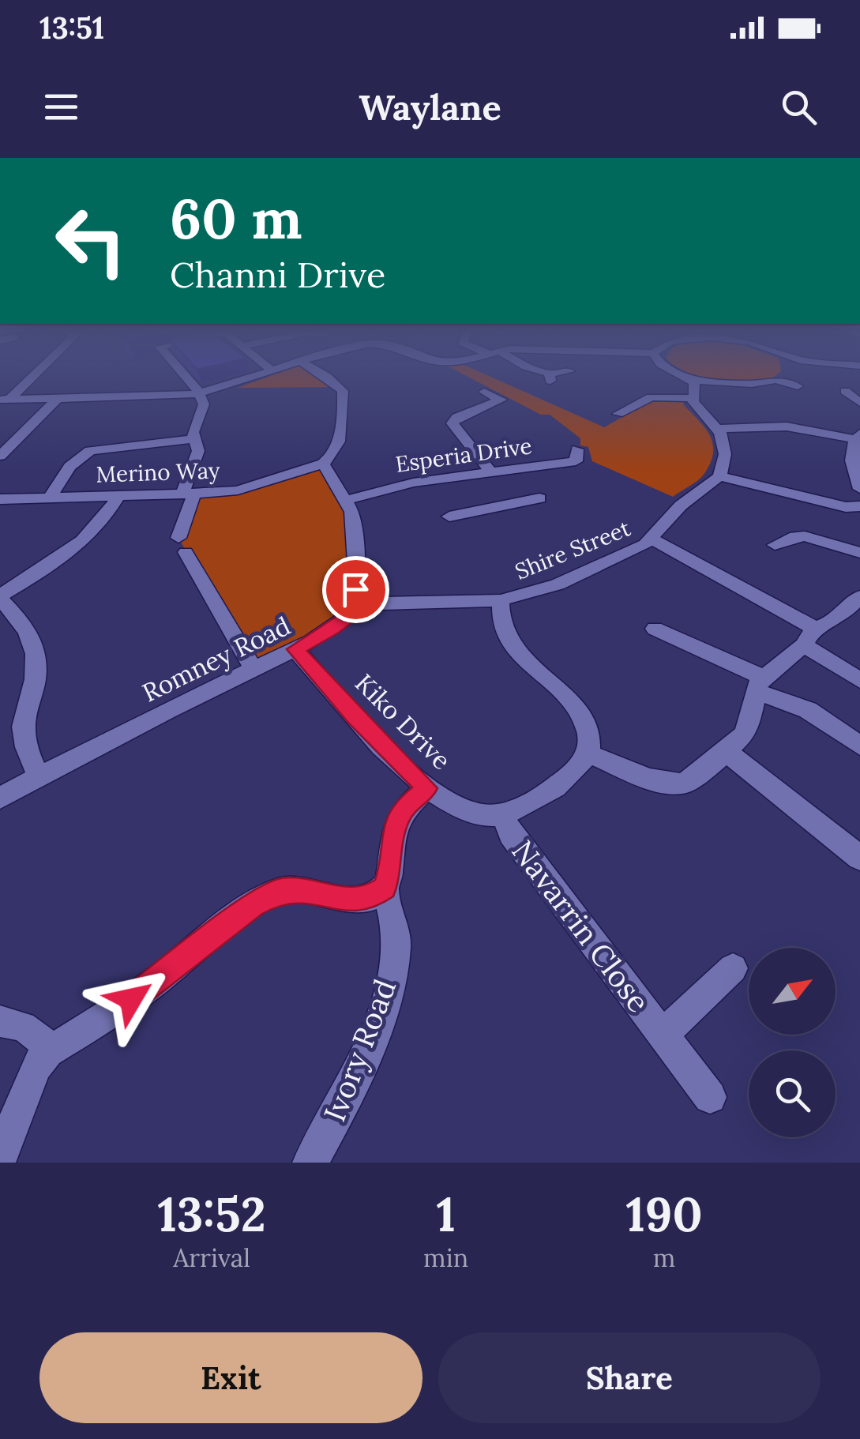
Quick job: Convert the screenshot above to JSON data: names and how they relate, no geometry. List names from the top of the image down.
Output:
{
  "streets": {
    "street": [
      "Esperia Drive",
      "Merino Way",
      "Shire Street",
      "Romney Road",
      "Kiko Drive",
      "Navarrin Close",
      "Ivory Road"
    ]
  },
  "crossings": [
    ["Shire Street", "Romney Road"],
    ["Romney Road", "Kiko Drive"],
    ["Kiko Drive", "Navarrin Close"]
  ],
  "north": "top right",
  "page": {
    "status": "13:51",
    "header": "Waylane",
    "turn": ["60 m", "Channi Drive"],
    "eta": [
      "13:52",
      "Arrival",
      "1",
      "min",
      "190",
      "m"
    ],
    "buttons": ["Exit", "Share"]
  }
}
